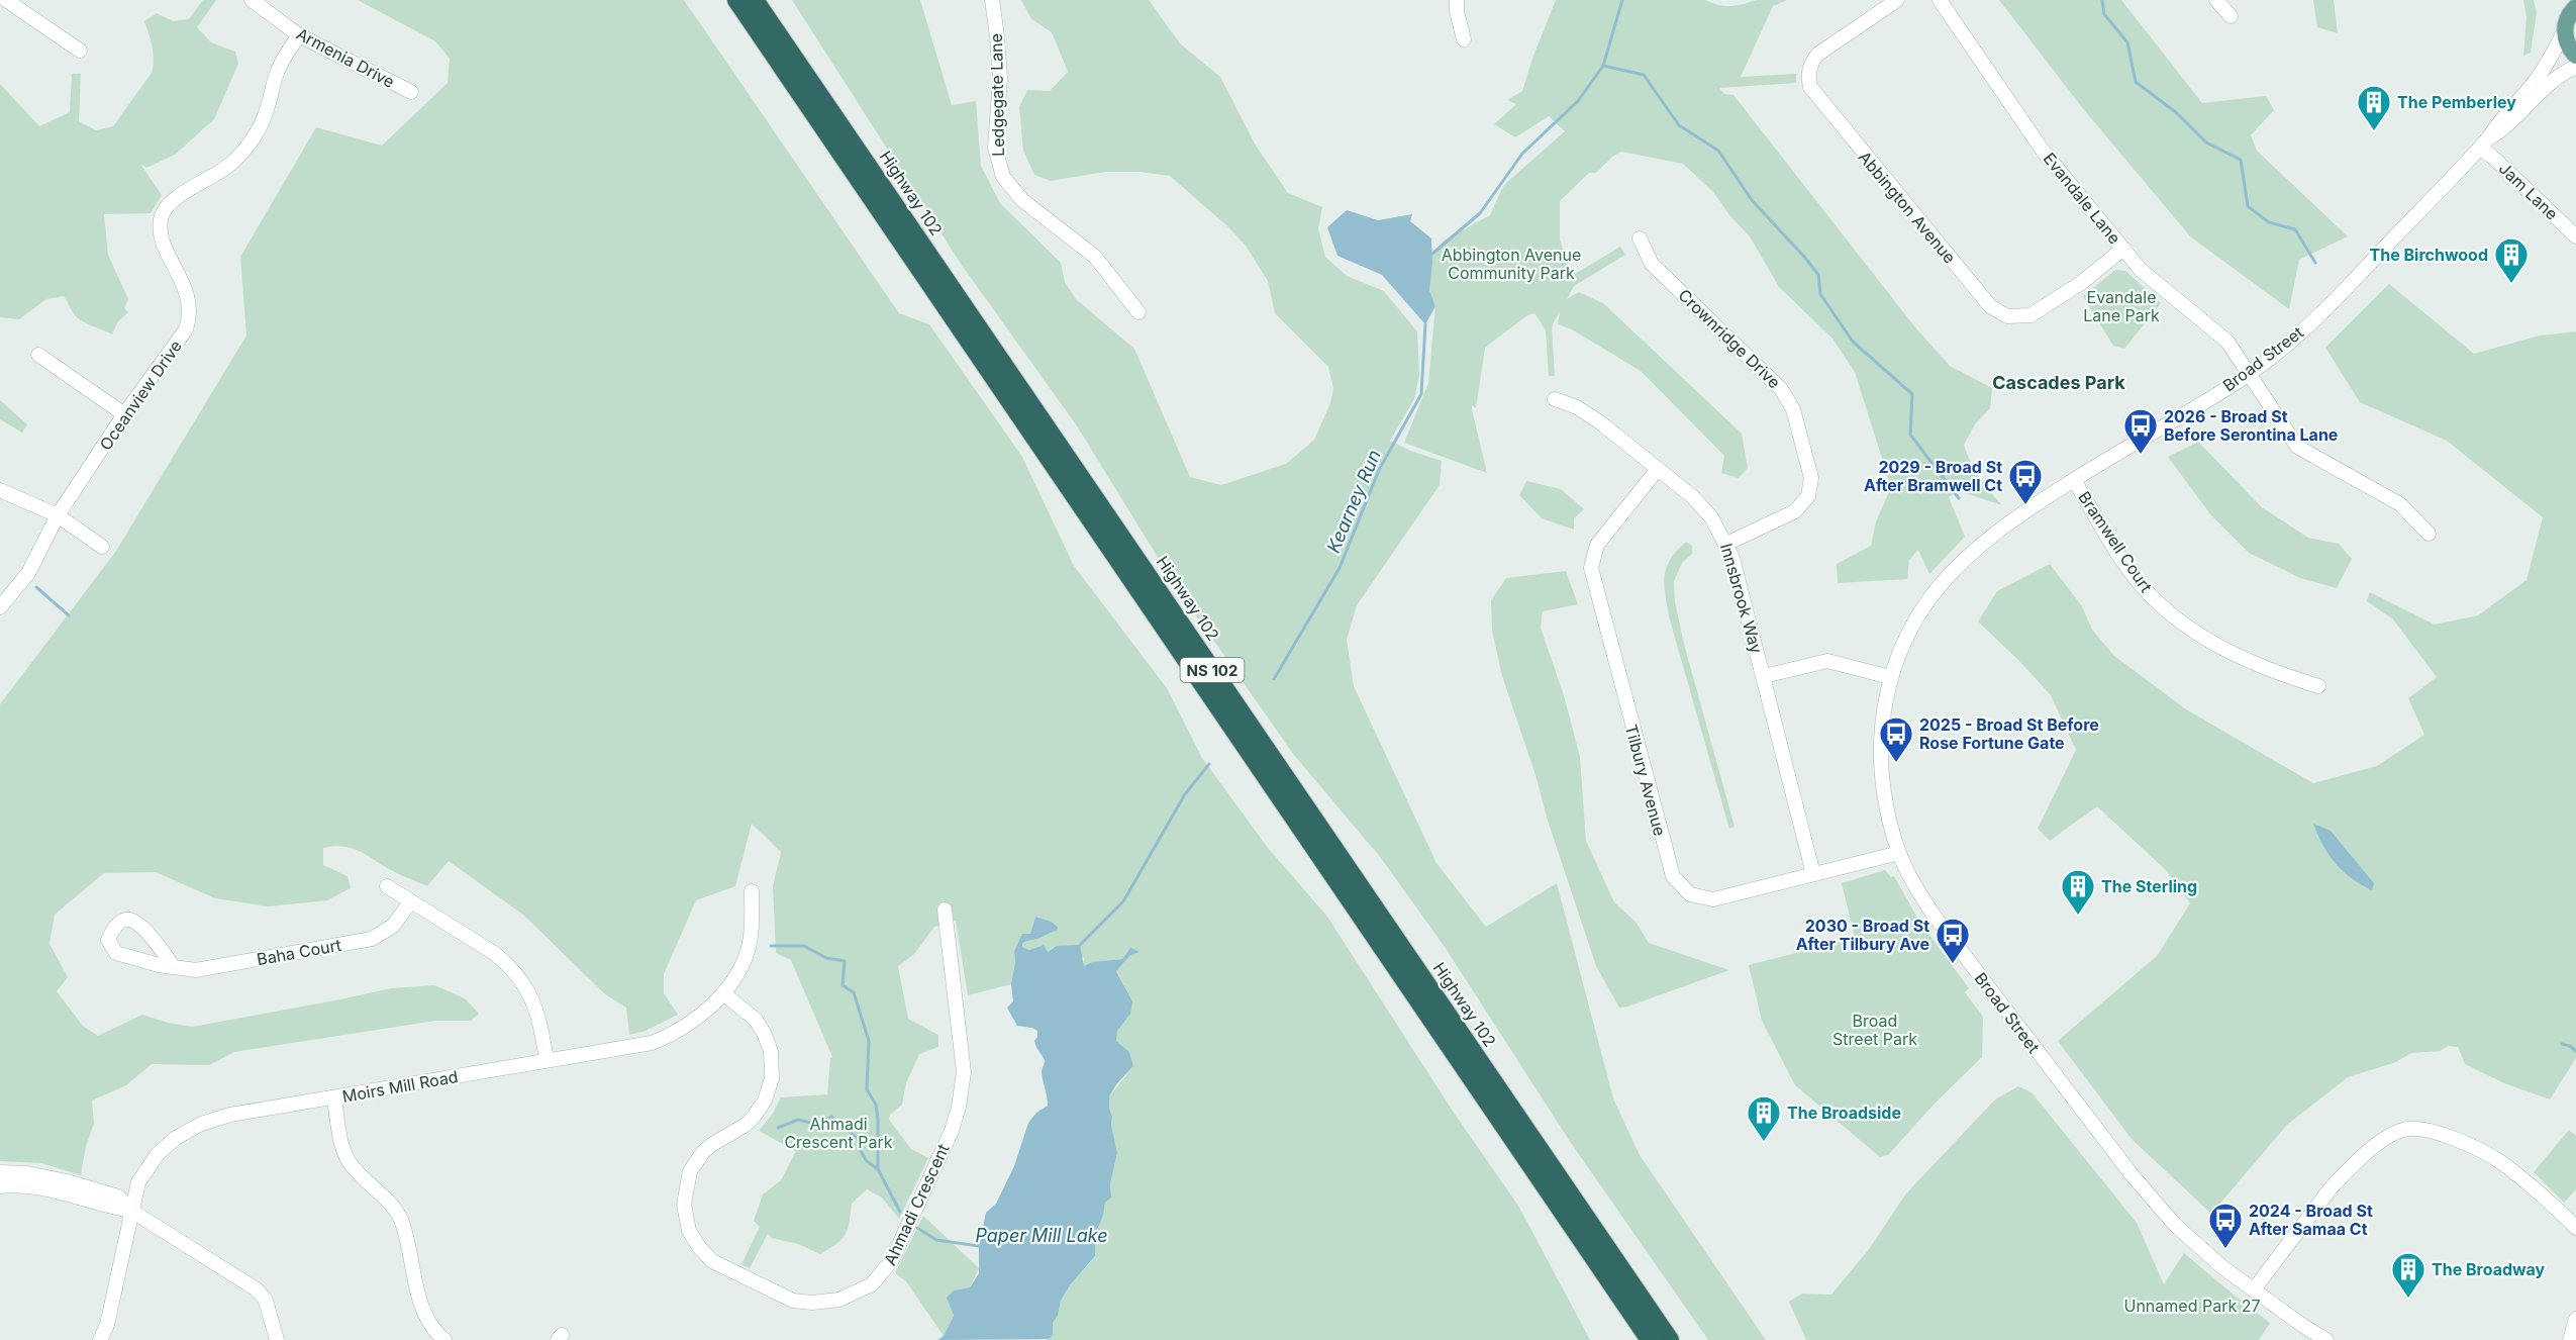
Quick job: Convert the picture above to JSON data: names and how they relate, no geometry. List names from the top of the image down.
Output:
{
  "streets": {
    "highway": ["Highway 102", "NS 102"],
    "street": [
      "Armenia Drive",
      "Ledgegate Lane",
      "Jam Lane",
      "Evandale Lane",
      "Abbington Avenue",
      "Crownridge Drive",
      "Broad Street",
      "Oceanview Drive",
      "Bramwell Court",
      "Innsbrook Way",
      "Tilbury Avenue",
      "Baha Court",
      "Moirs Mill Road",
      "Ahmadi Crescent"
    ]
  },
  "crossings": [
    ["Armenia Drive", "Oceanview Drive"],
    ["Jam Lane", "Broad Street"],
    ["Evandale Lane", "Abbington Avenue"],
    ["Evandale Lane", "Broad Street"],
    ["Crownridge Drive", "Innsbrook Way"],
    ["Broad Street", "Bramwell Court"],
    ["Broad Street", "Tilbury Avenue"],
    ["Innsbrook Way", "Tilbury Avenue"],
    ["Moirs Mill Road", "Ahmadi Crescent"]
  ],
  "districts": ["Cascades Park"],
  "water": ["Kearney Run", "Paper Mill Lake"],
  "parks": [
    "Abbington Avenue Community Park",
    "Evandale Lane Park",
    "Broad Street Park",
    "Ahmadi Crescent Park",
    "Unnamed Park 27"
  ],
  "places": {
    "building": [
      "The Pemberley",
      "The Birchwood",
      "The Sterling",
      "The Broadside",
      "The Broadway"
    ],
    "bus stop": [
      "2026 - Broad St Before Serontina Lane",
      "2029 - Broad St After Bramwell Ct",
      "2025 - Broad St Before Rose Fortune Gate",
      "2030 - Broad St After Tilbury Ave",
      "2024 - Broad St After Samaa Ct"
    ]
  }
}
